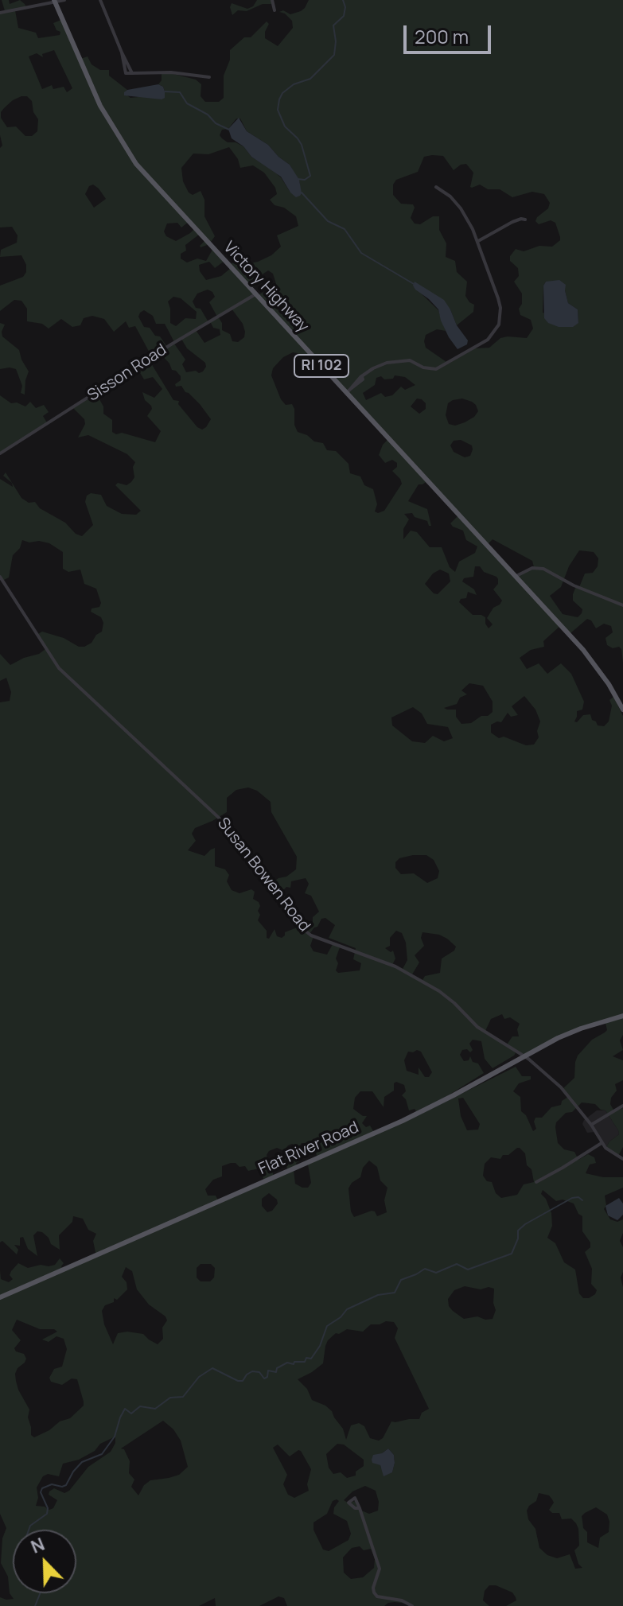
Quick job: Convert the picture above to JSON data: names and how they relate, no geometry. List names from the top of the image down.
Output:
{
  "streets": {
    "main road": ["Victory Highway", "RI 102", "Flat River Road"],
    "street": ["Sisson Road", "Susan Bowen Road"]
  },
  "crossings": [
    ["Victory Highway", "Sisson Road"],
    ["Susan Bowen Road", "Flat River Road"]
  ],
  "scale_bar": "200 m",
  "north": "top left"
}
